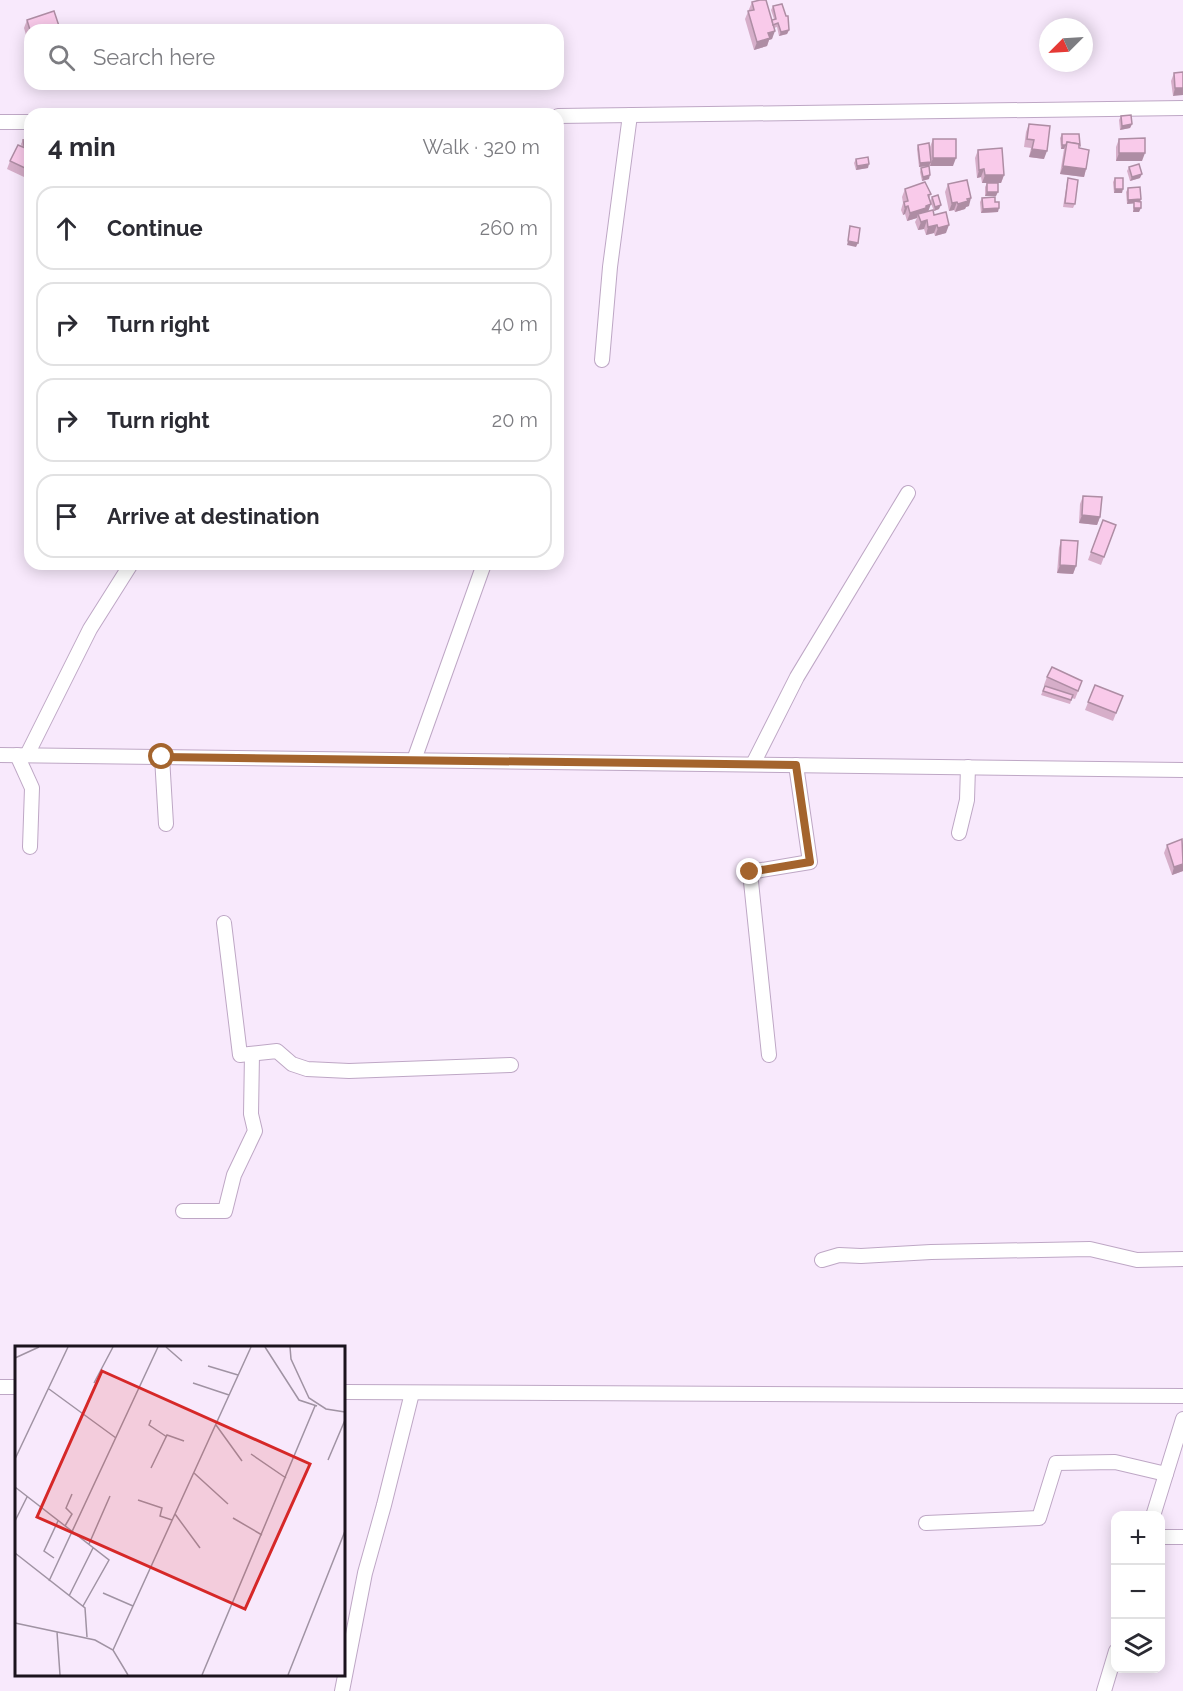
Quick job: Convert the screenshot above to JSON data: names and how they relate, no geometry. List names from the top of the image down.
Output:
{
  "north": "bottom left",
  "page": {
    "search": "Search here",
    "heading": ["4 min", "Walk · 320 m"],
    "list": [
      ["Continue", "260 m"],
      ["Turn right", "40 m"],
      ["Turn right", "20 m"],
      "Arrive at destination"
    ],
    "map_buttons": ["+", "−"]
  }
}
